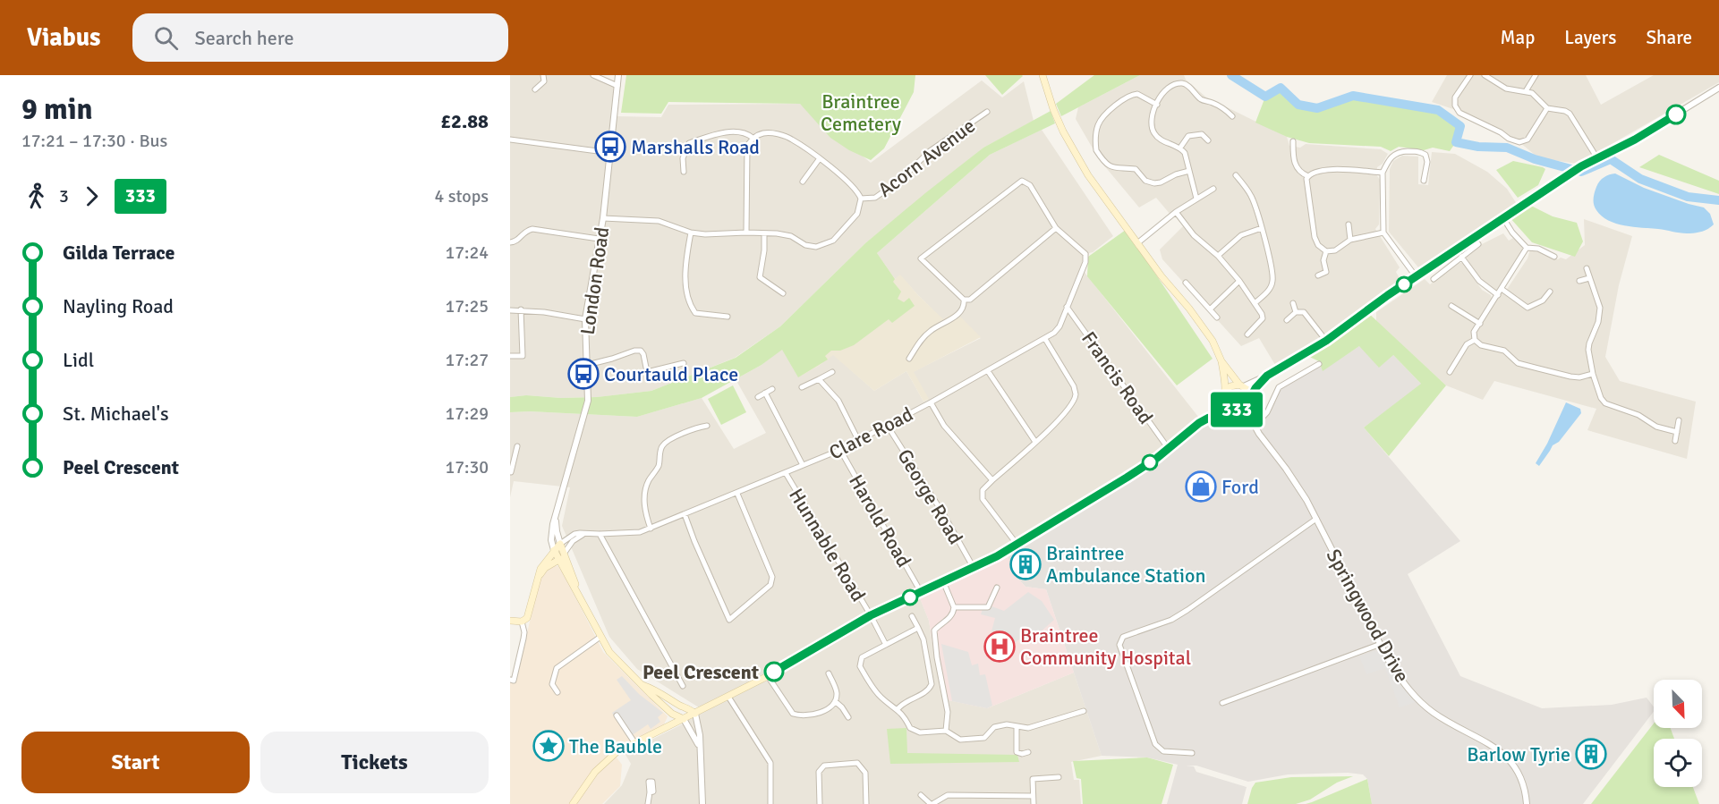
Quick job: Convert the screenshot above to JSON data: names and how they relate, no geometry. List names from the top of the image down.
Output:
{
  "streets": {
    "street": [
      "Acorn Avenue",
      "London Road",
      "Francis Road",
      "Clare Road",
      "George Road",
      "Harold Road",
      "Hunnable Road",
      "Springwood Drive"
    ]
  },
  "crossings": [
    ["Acorn Avenue", "London Road"],
    ["London Road", "Clare Road"],
    ["Francis Road", "Clare Road"],
    ["Clare Road", "George Road"],
    ["Clare Road", "Harold Road"],
    ["Clare Road", "Hunnable Road"]
  ],
  "parks": ["Braintree Cemetery"],
  "places": {
    "bus stop": ["Marshalls Road", "Courtauld Place"],
    "shop": ["Ford"],
    "building": ["Braintree Ambulance Station", "Barlow Tyrie"],
    "hospital": ["Braintree Community Hospital"],
    "other": ["Peel Crescent"],
    "place": ["The Bauble"]
  },
  "lines": ["bus line 333"],
  "north": "bottom right",
  "page": {
    "header": "Viabus",
    "search": "Search here",
    "nav": ["Map", "Layers", "Share"],
    "heading": ["9 min", "17:21 – 17:30 · Bus", "£2.88"],
    "on_map": "333",
    "legs": ["3", "333", "4 stops"],
    "list": [
      {
        "name": "Gilda Terrace",
        "value": "17:24"
      },
      {
        "name": "Nayling Road",
        "value": "17:25"
      },
      {
        "name": "Lidl",
        "value": "17:27"
      },
      {
        "name": "St. Michael's",
        "value": "17:29"
      },
      {
        "name": "Peel Crescent",
        "value": "17:30"
      }
    ],
    "buttons": ["Start", "Tickets"]
  }
}
